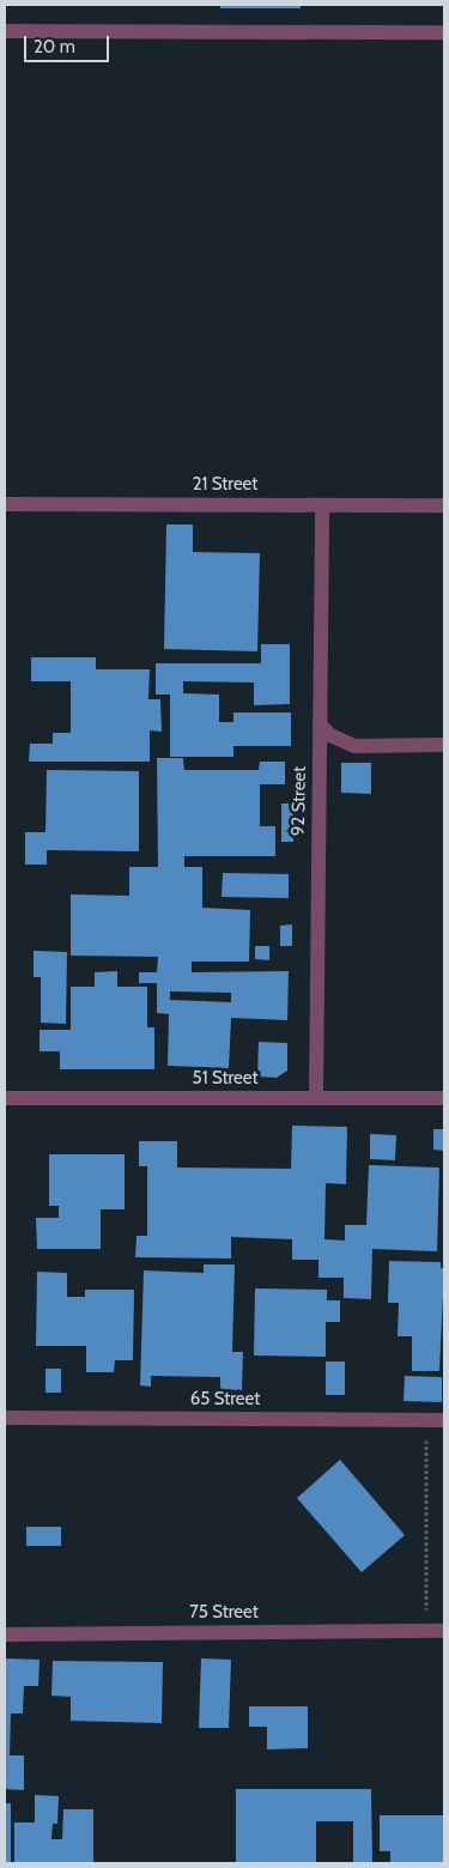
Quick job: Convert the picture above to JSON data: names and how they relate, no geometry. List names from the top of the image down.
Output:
{
  "streets": {
    "street": [
      "21 Street",
      "92 Street",
      "51 Street",
      "65 Street",
      "75 Street"
    ]
  },
  "crossings": [
    ["21 Street", "92 Street"],
    ["92 Street", "51 Street"]
  ],
  "scale_bar": "20 m"
}
